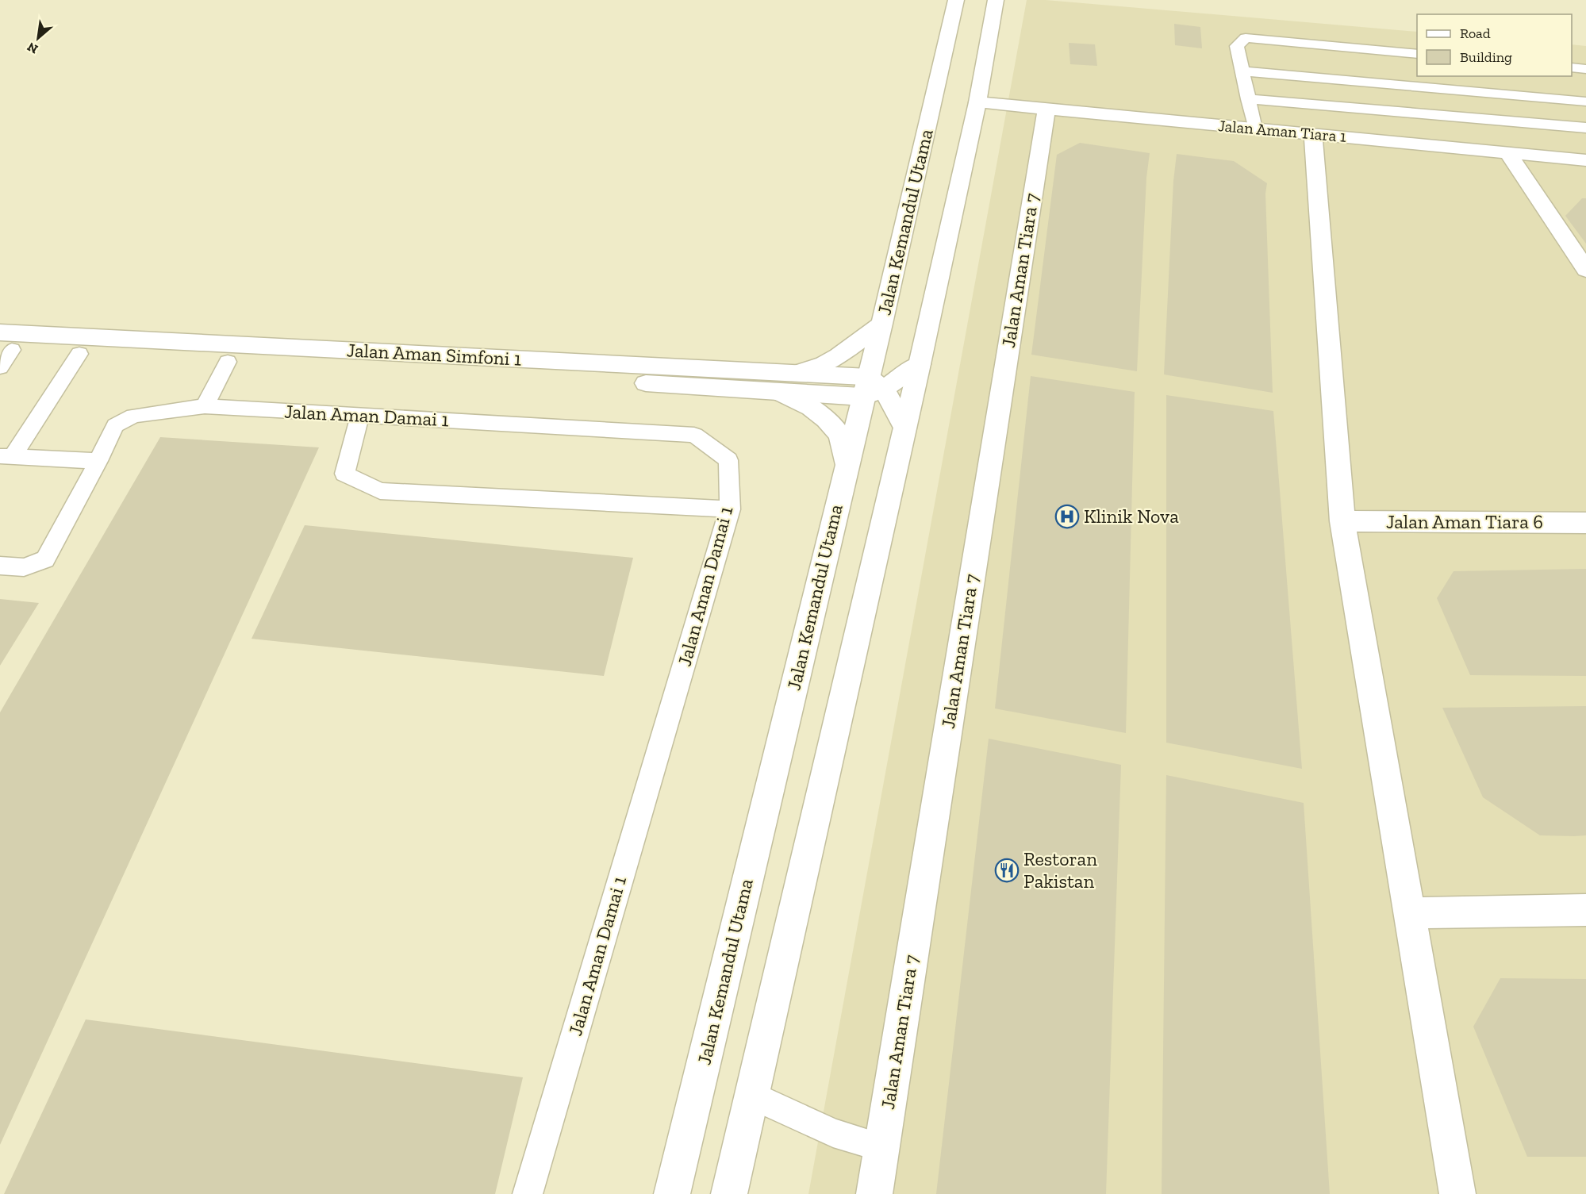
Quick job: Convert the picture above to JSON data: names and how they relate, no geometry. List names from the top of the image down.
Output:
{
  "streets": {
    "street": [
      "Jalan Aman Tiara 1",
      "Jalan Kemandul Utama",
      "Jalan Aman Tiara 7",
      "Jalan Aman Simfoni 1",
      "Jalan Aman Tiara 6"
    ],
    "lane": ["Jalan Aman Damai 1"]
  },
  "crossings": [
    ["Jalan Aman Tiara 1", "Jalan Aman Tiara 7"],
    ["Jalan Kemandul Utama", "Jalan Aman Simfoni 1"]
  ],
  "places": {
    "hospital": ["Klinik Nova"],
    "restaurant": ["Restoran Pakistan"]
  },
  "legend": ["Road", "Building"],
  "north": "bottom left"
}
